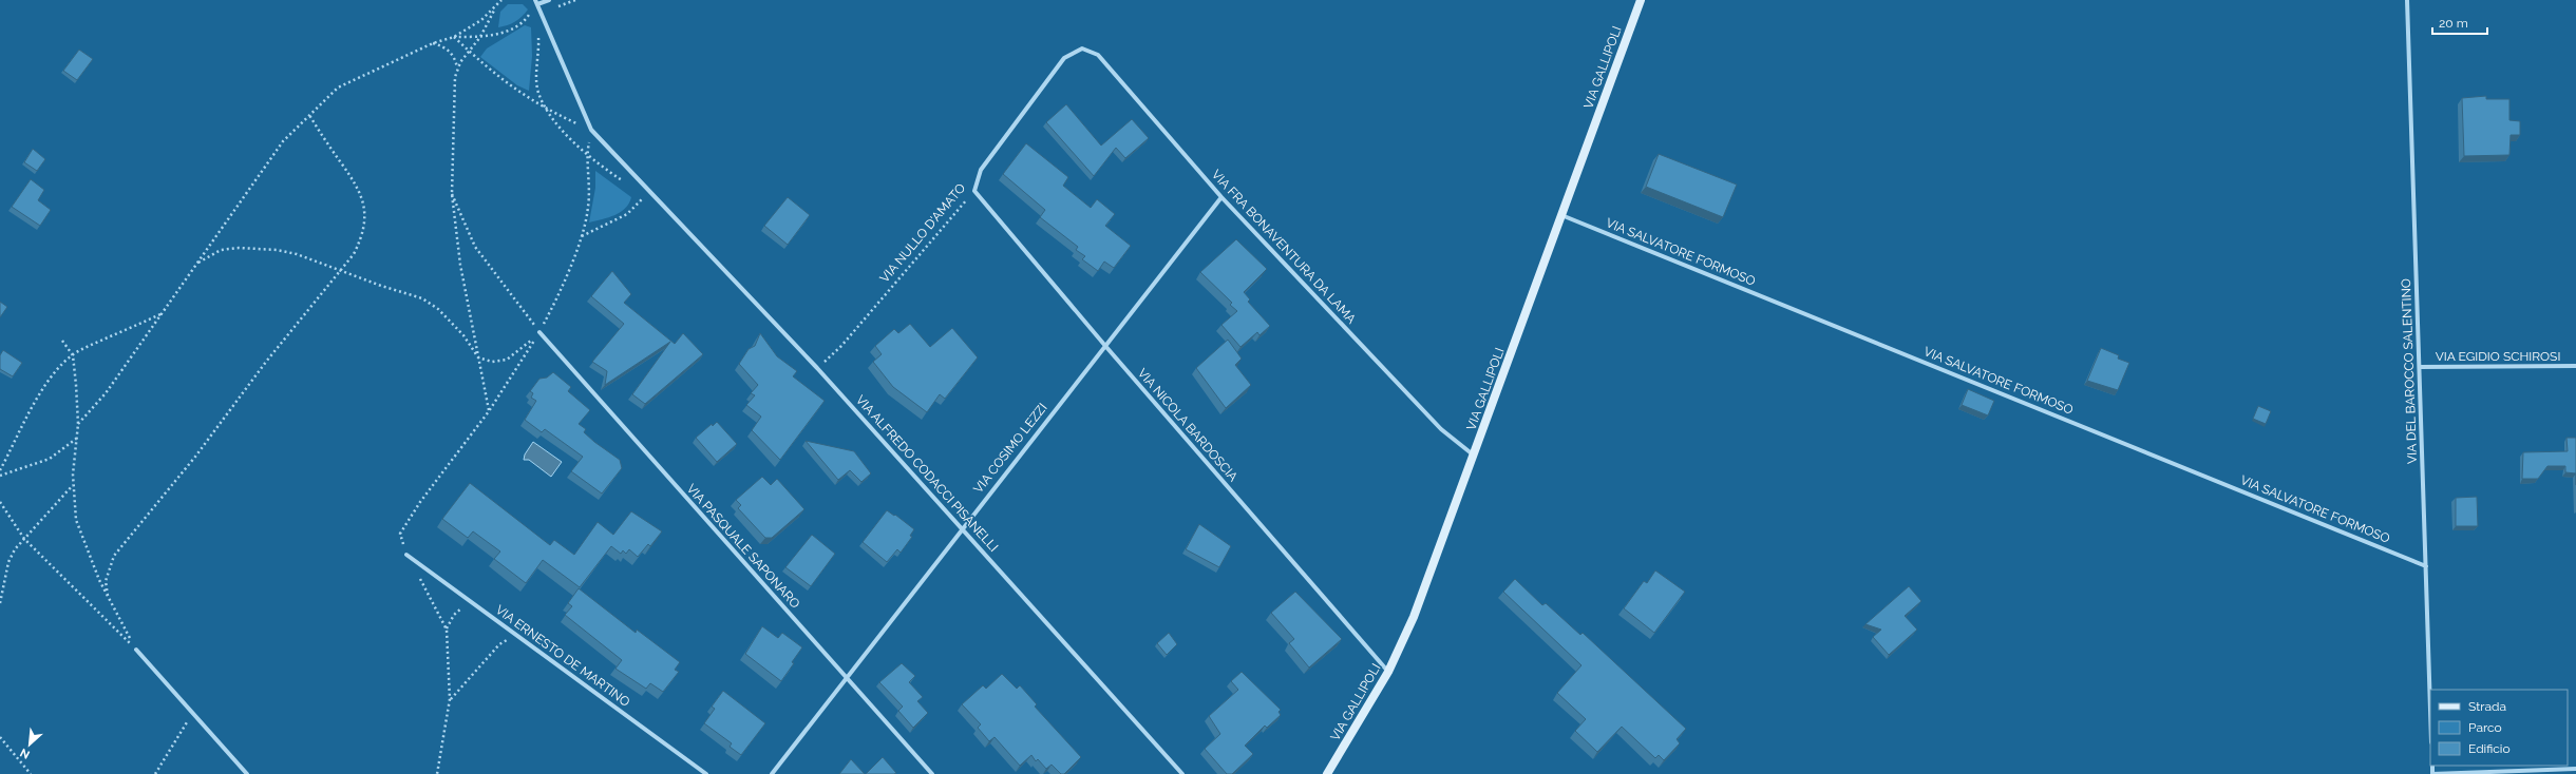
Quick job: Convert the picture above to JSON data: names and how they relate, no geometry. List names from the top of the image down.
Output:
{
  "streets": {
    "main road": ["VIA GALLIPOLI"],
    "street": [
      "VIA NULLO D'AMATO",
      "VIA FRA BONAVENTURA DA LAMA",
      "VIA SALVATORE FORMOSO",
      "VIA EGIDIO SCHIROSI",
      "VIA DEL BAROCCO SALENTINO",
      "VIA NICOLA BARDOSCIA",
      "VIA COSIMO LEZZI",
      "VIA ALFREDO CODACCI PISANELLI",
      "VIA PASQUALE SAPONARO",
      "VIA ERNESTO DE MARTINO"
    ]
  },
  "crossings": [
    ["VIA GALLIPOLI", "VIA FRA BONAVENTURA DA LAMA"],
    ["VIA GALLIPOLI", "VIA SALVATORE FORMOSO"],
    ["VIA GALLIPOLI", "VIA NICOLA BARDOSCIA"],
    ["VIA NULLO D'AMATO", "VIA FRA BONAVENTURA DA LAMA"],
    ["VIA NULLO D'AMATO", "VIA NICOLA BARDOSCIA"],
    ["VIA NULLO D'AMATO", "VIA ALFREDO CODACCI PISANELLI"],
    ["VIA FRA BONAVENTURA DA LAMA", "VIA COSIMO LEZZI"],
    ["VIA SALVATORE FORMOSO", "VIA DEL BAROCCO SALENTINO"],
    ["VIA EGIDIO SCHIROSI", "VIA DEL BAROCCO SALENTINO"],
    ["VIA NICOLA BARDOSCIA", "VIA COSIMO LEZZI"],
    ["VIA COSIMO LEZZI", "VIA ALFREDO CODACCI PISANELLI"],
    ["VIA COSIMO LEZZI", "VIA PASQUALE SAPONARO"]
  ],
  "legend": ["Strada", "Parco", "Edificio"],
  "scale_bar": "20 m",
  "north": "bottom left"
}
